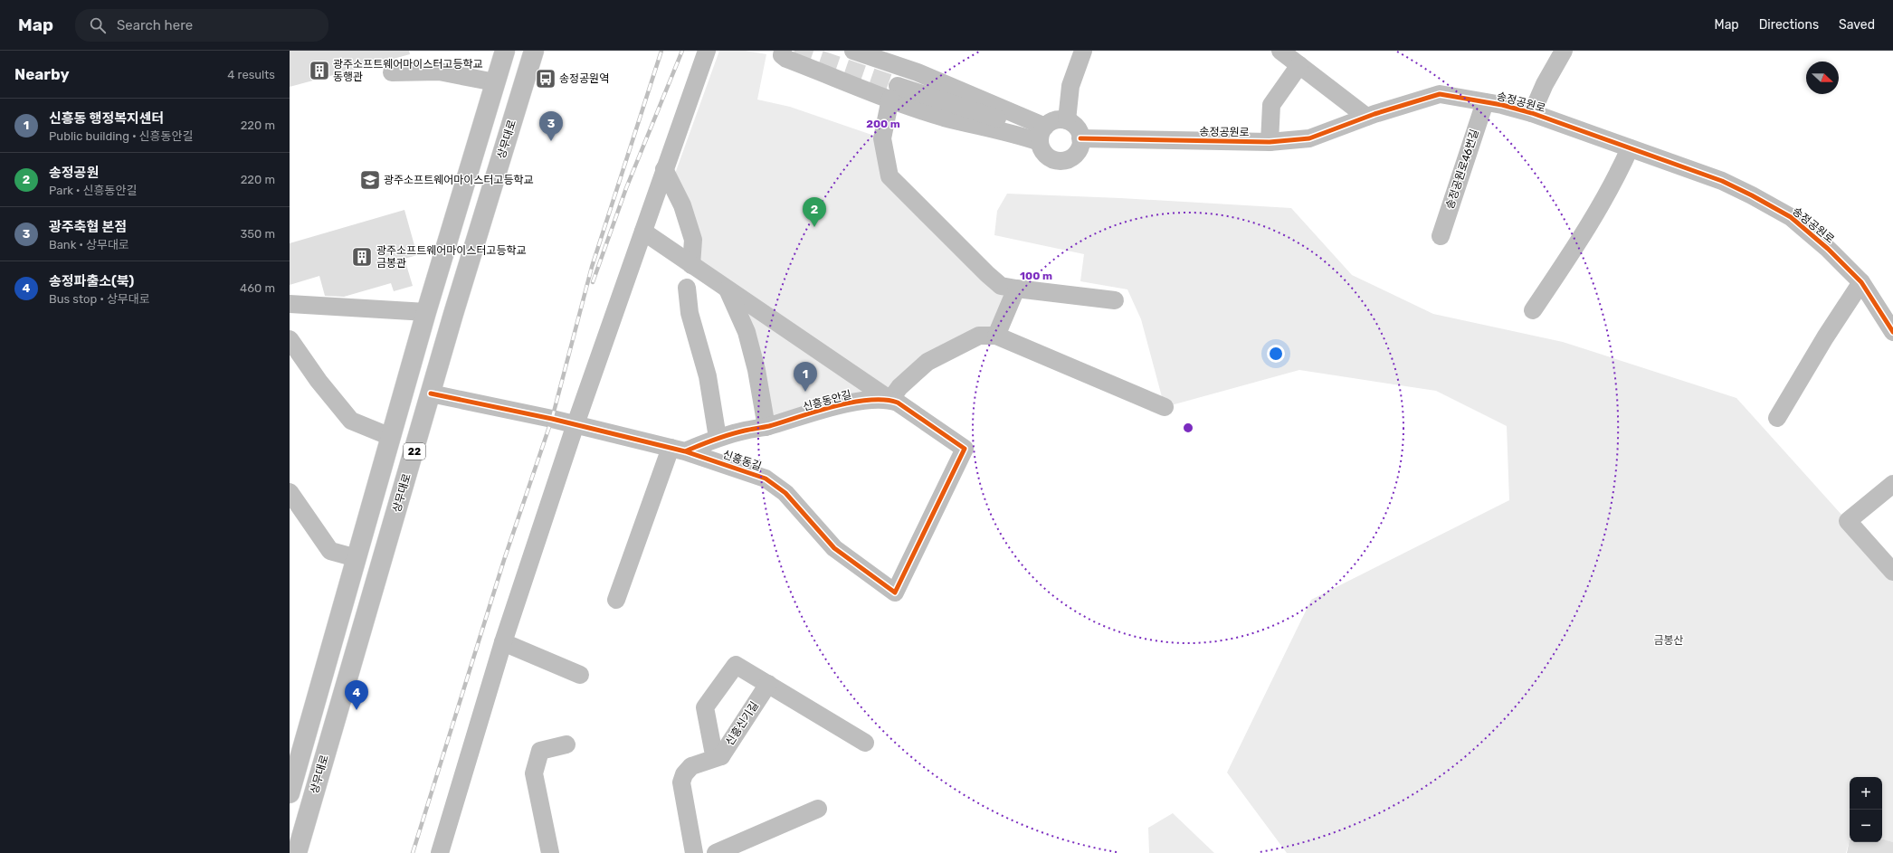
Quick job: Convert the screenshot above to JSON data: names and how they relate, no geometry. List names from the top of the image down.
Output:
{
  "streets": {
    "main road": ["상무대로", "22"],
    "street": [
      "송정공원로",
      "송정공원로46번길",
      "신흥동안길",
      "신흥동길",
      "신흥신기길"
    ]
  },
  "crossings": [
    ["송정공원로", "송정공원로46번길"],
    ["상무대로", "신흥동길"],
    ["신흥동안길", "신흥동길"]
  ],
  "parks": ["금봉산"],
  "places": {
    "building": ["광주소프트웨어마이스터고등학교 동행관", "광주소프트웨어마이스터고등학교 금봉관"],
    "bus stop": ["송정공원역"],
    "school or university": ["광주소프트웨어마이스터고등학교"]
  },
  "north": "right",
  "page": {
    "header": "Map",
    "search": "Search here",
    "nav": ["Map", "Directions", "Saved"],
    "heading": ["Nearby", "4 results"],
    "list": [
      {
        "mark": "1",
        "name": "신흥동 행정복지센터",
        "note": "Public building · 신흥동안길",
        "value": "220 m"
      },
      {
        "mark": "2",
        "name": "송정공원",
        "note": "Park · 신흥동안길",
        "value": "220 m"
      },
      {
        "mark": "3",
        "name": "광주축협 본점",
        "note": "Bank · 상무대로",
        "value": "350 m"
      },
      {
        "mark": "4",
        "name": "송정파출소(북)",
        "note": "Bus stop · 상무대로",
        "value": "460 m"
      }
    ],
    "pins": [
      "3",
      "2",
      "1",
      "4"
    ],
    "map_buttons": ["+", "−"]
  },
  "rings": ["200 m", "100 m"]
}
